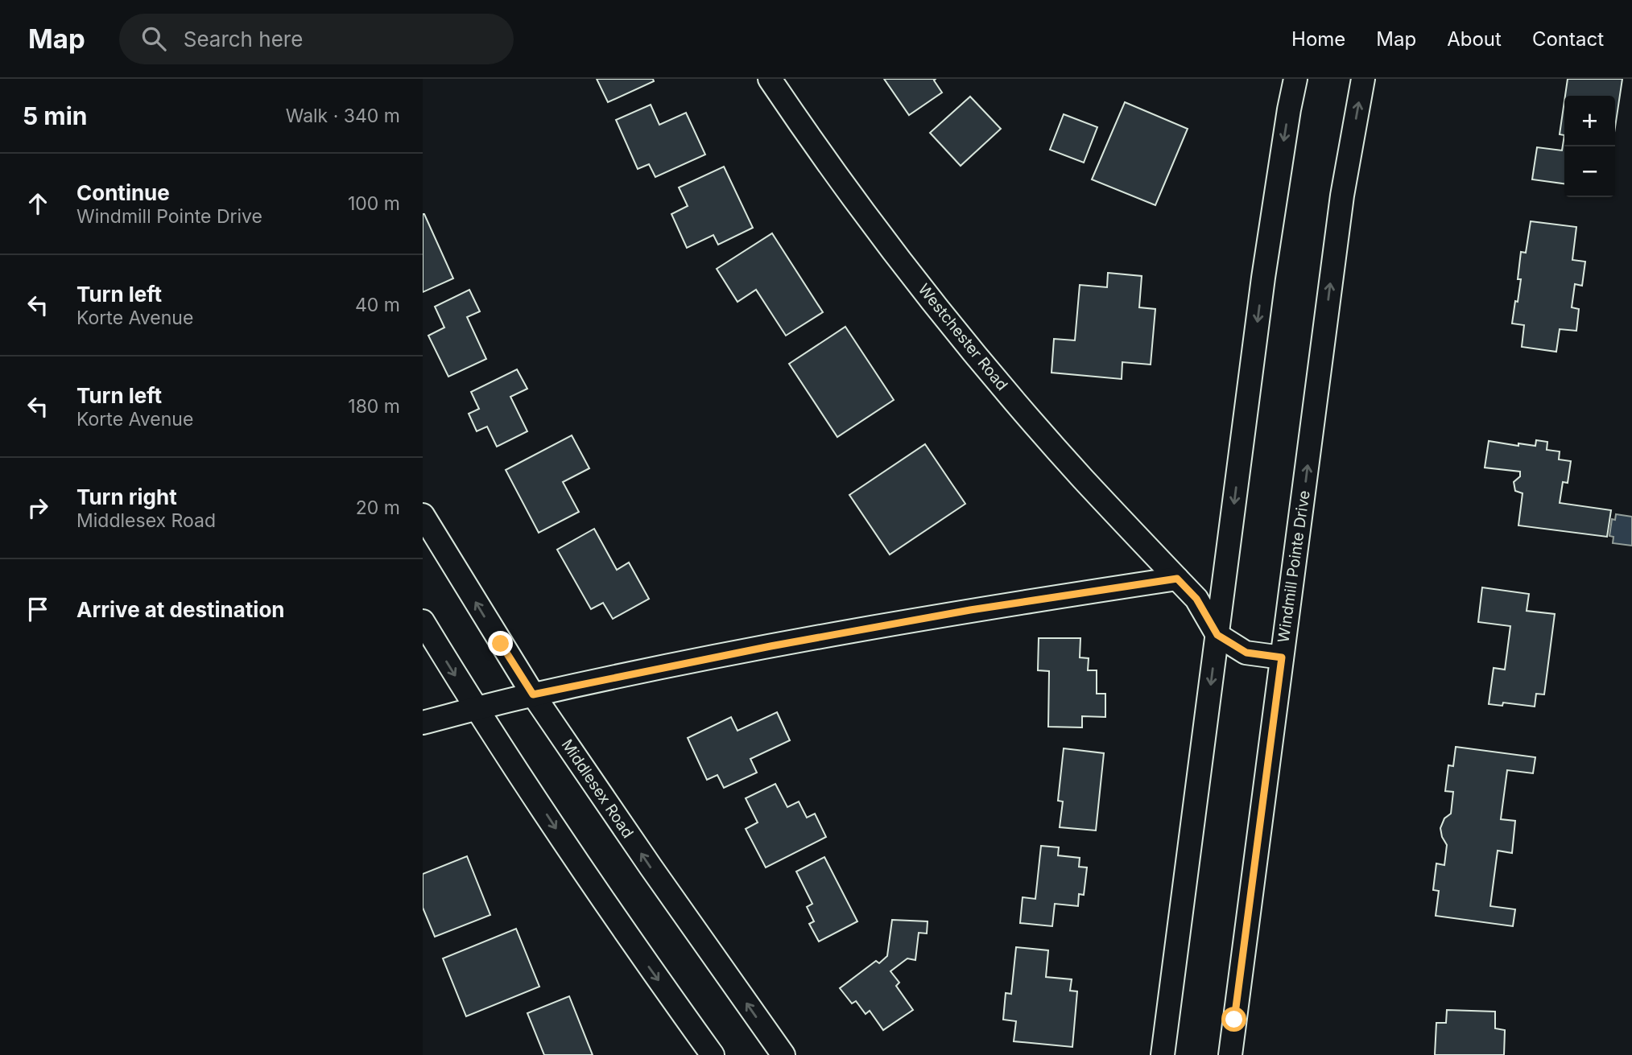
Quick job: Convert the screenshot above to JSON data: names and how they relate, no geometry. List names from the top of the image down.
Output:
{
  "streets": {
    "street": ["Westchester Road", "Windmill Pointe Drive", "Middlesex Road"]
  },
  "page": {
    "header": "Map",
    "search": "Search here",
    "nav": [
      "Home",
      "Map",
      "About",
      "Contact"
    ],
    "heading": ["5 min", "Walk · 340 m"],
    "map_buttons": ["+", "−"],
    "list": [
      ["Continue", "Windmill Pointe Drive", "100 m"],
      ["Turn left", "Korte Avenue", "40 m"],
      ["Turn left", "Korte Avenue", "180 m"],
      ["Turn right", "Middlesex Road", "20 m"],
      "Arrive at destination"
    ]
  }
}
